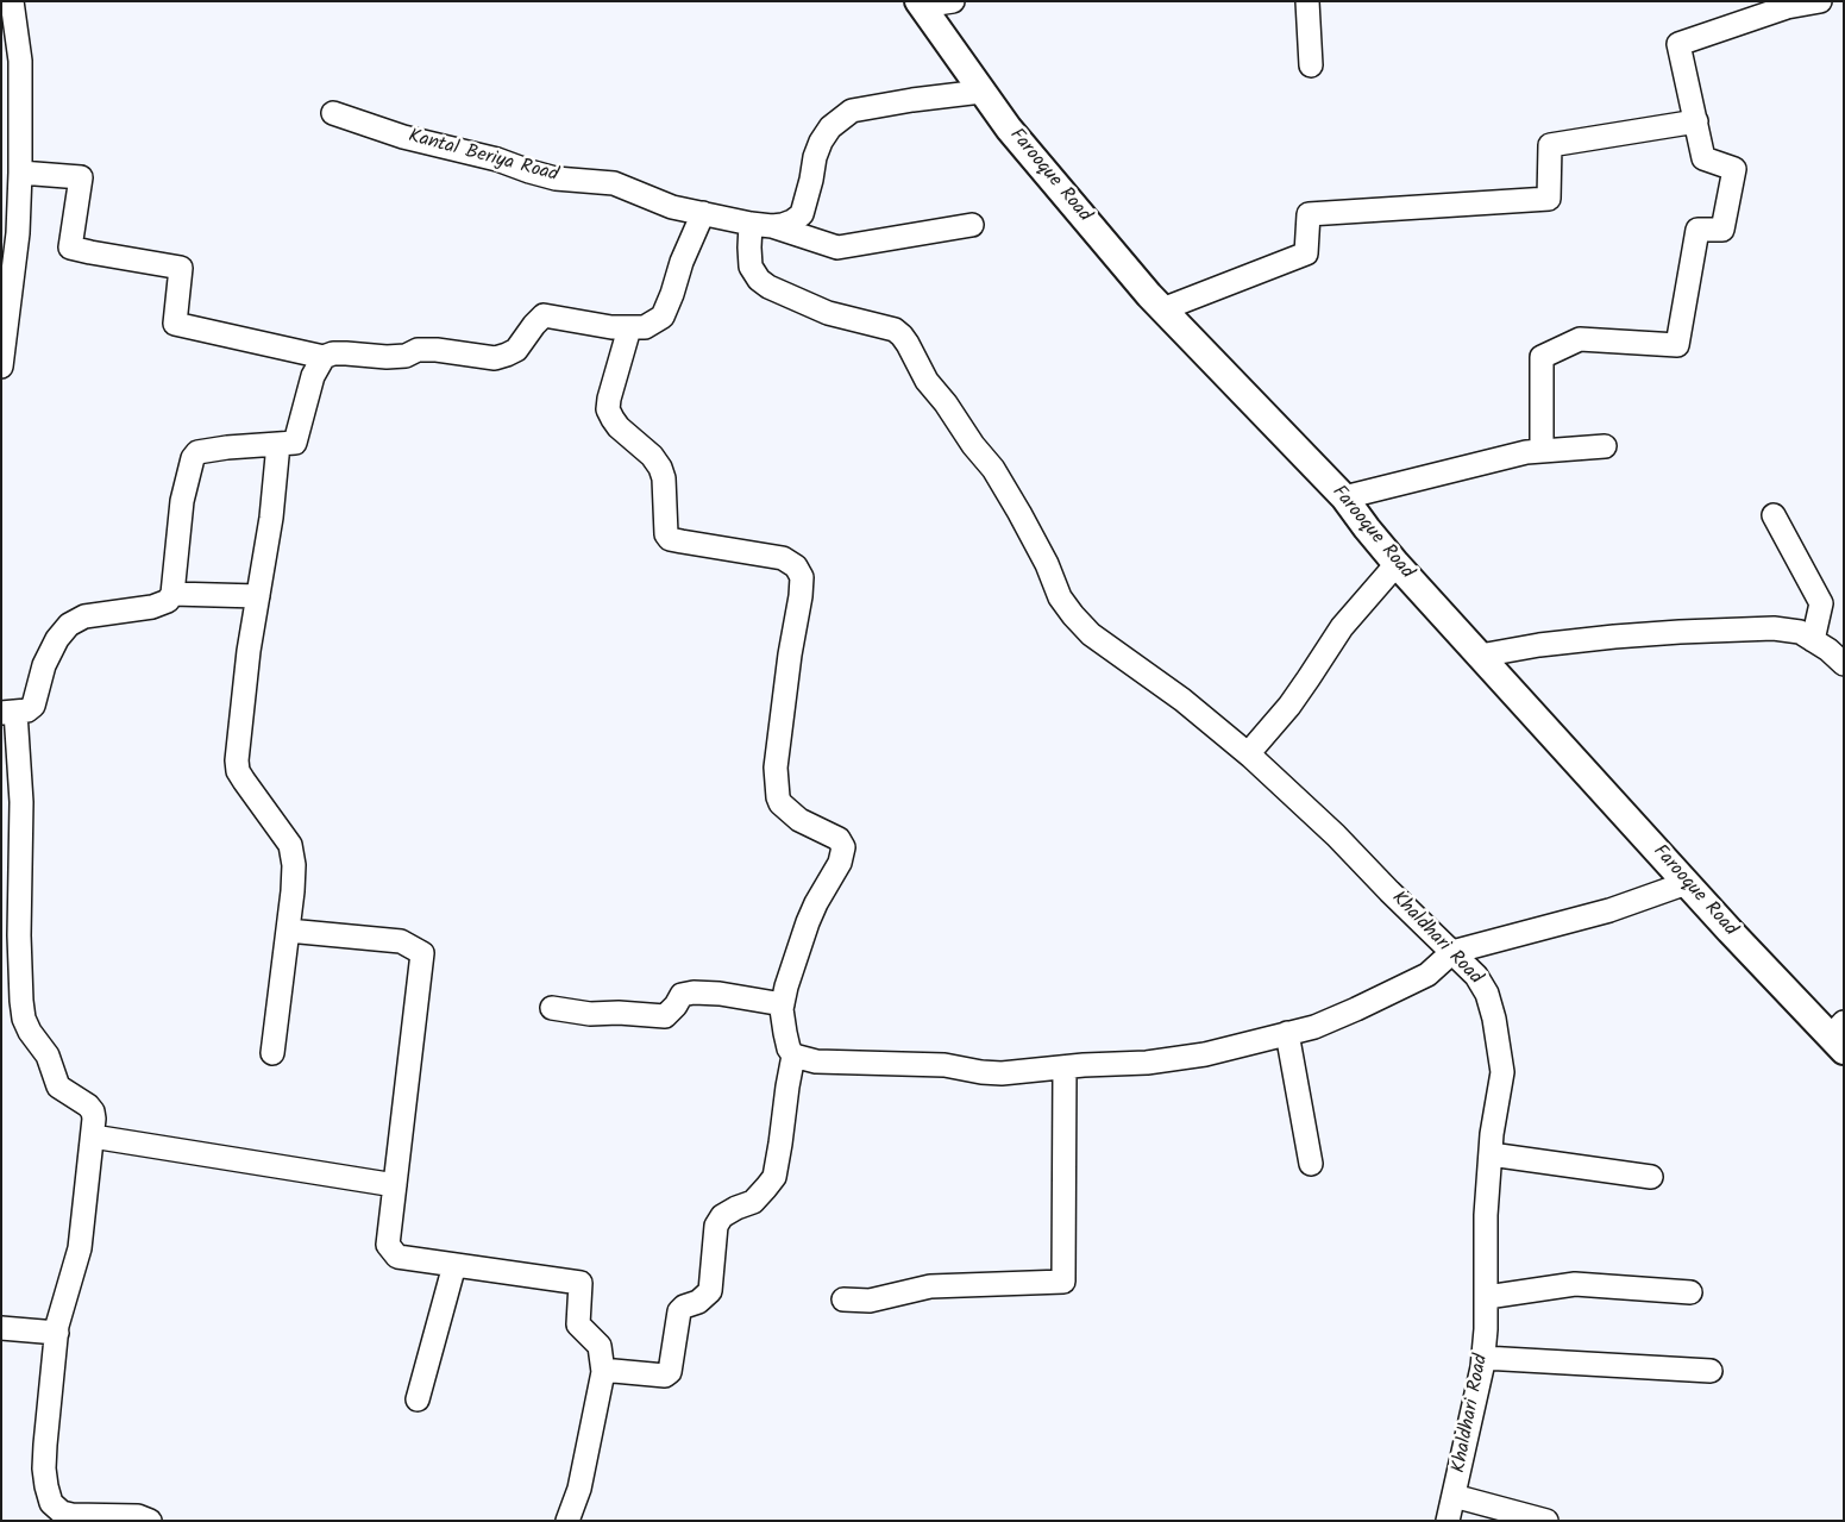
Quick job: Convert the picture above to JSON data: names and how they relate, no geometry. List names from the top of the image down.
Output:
{
  "streets": {
    "main road": ["Farooque Road"],
    "street": ["Kantal Beriya Road", "Khaldhari Road"]
  },
  "crossings": [
    ["Kantal Beriya Road", "Khaldhari Road"]
  ]
}
